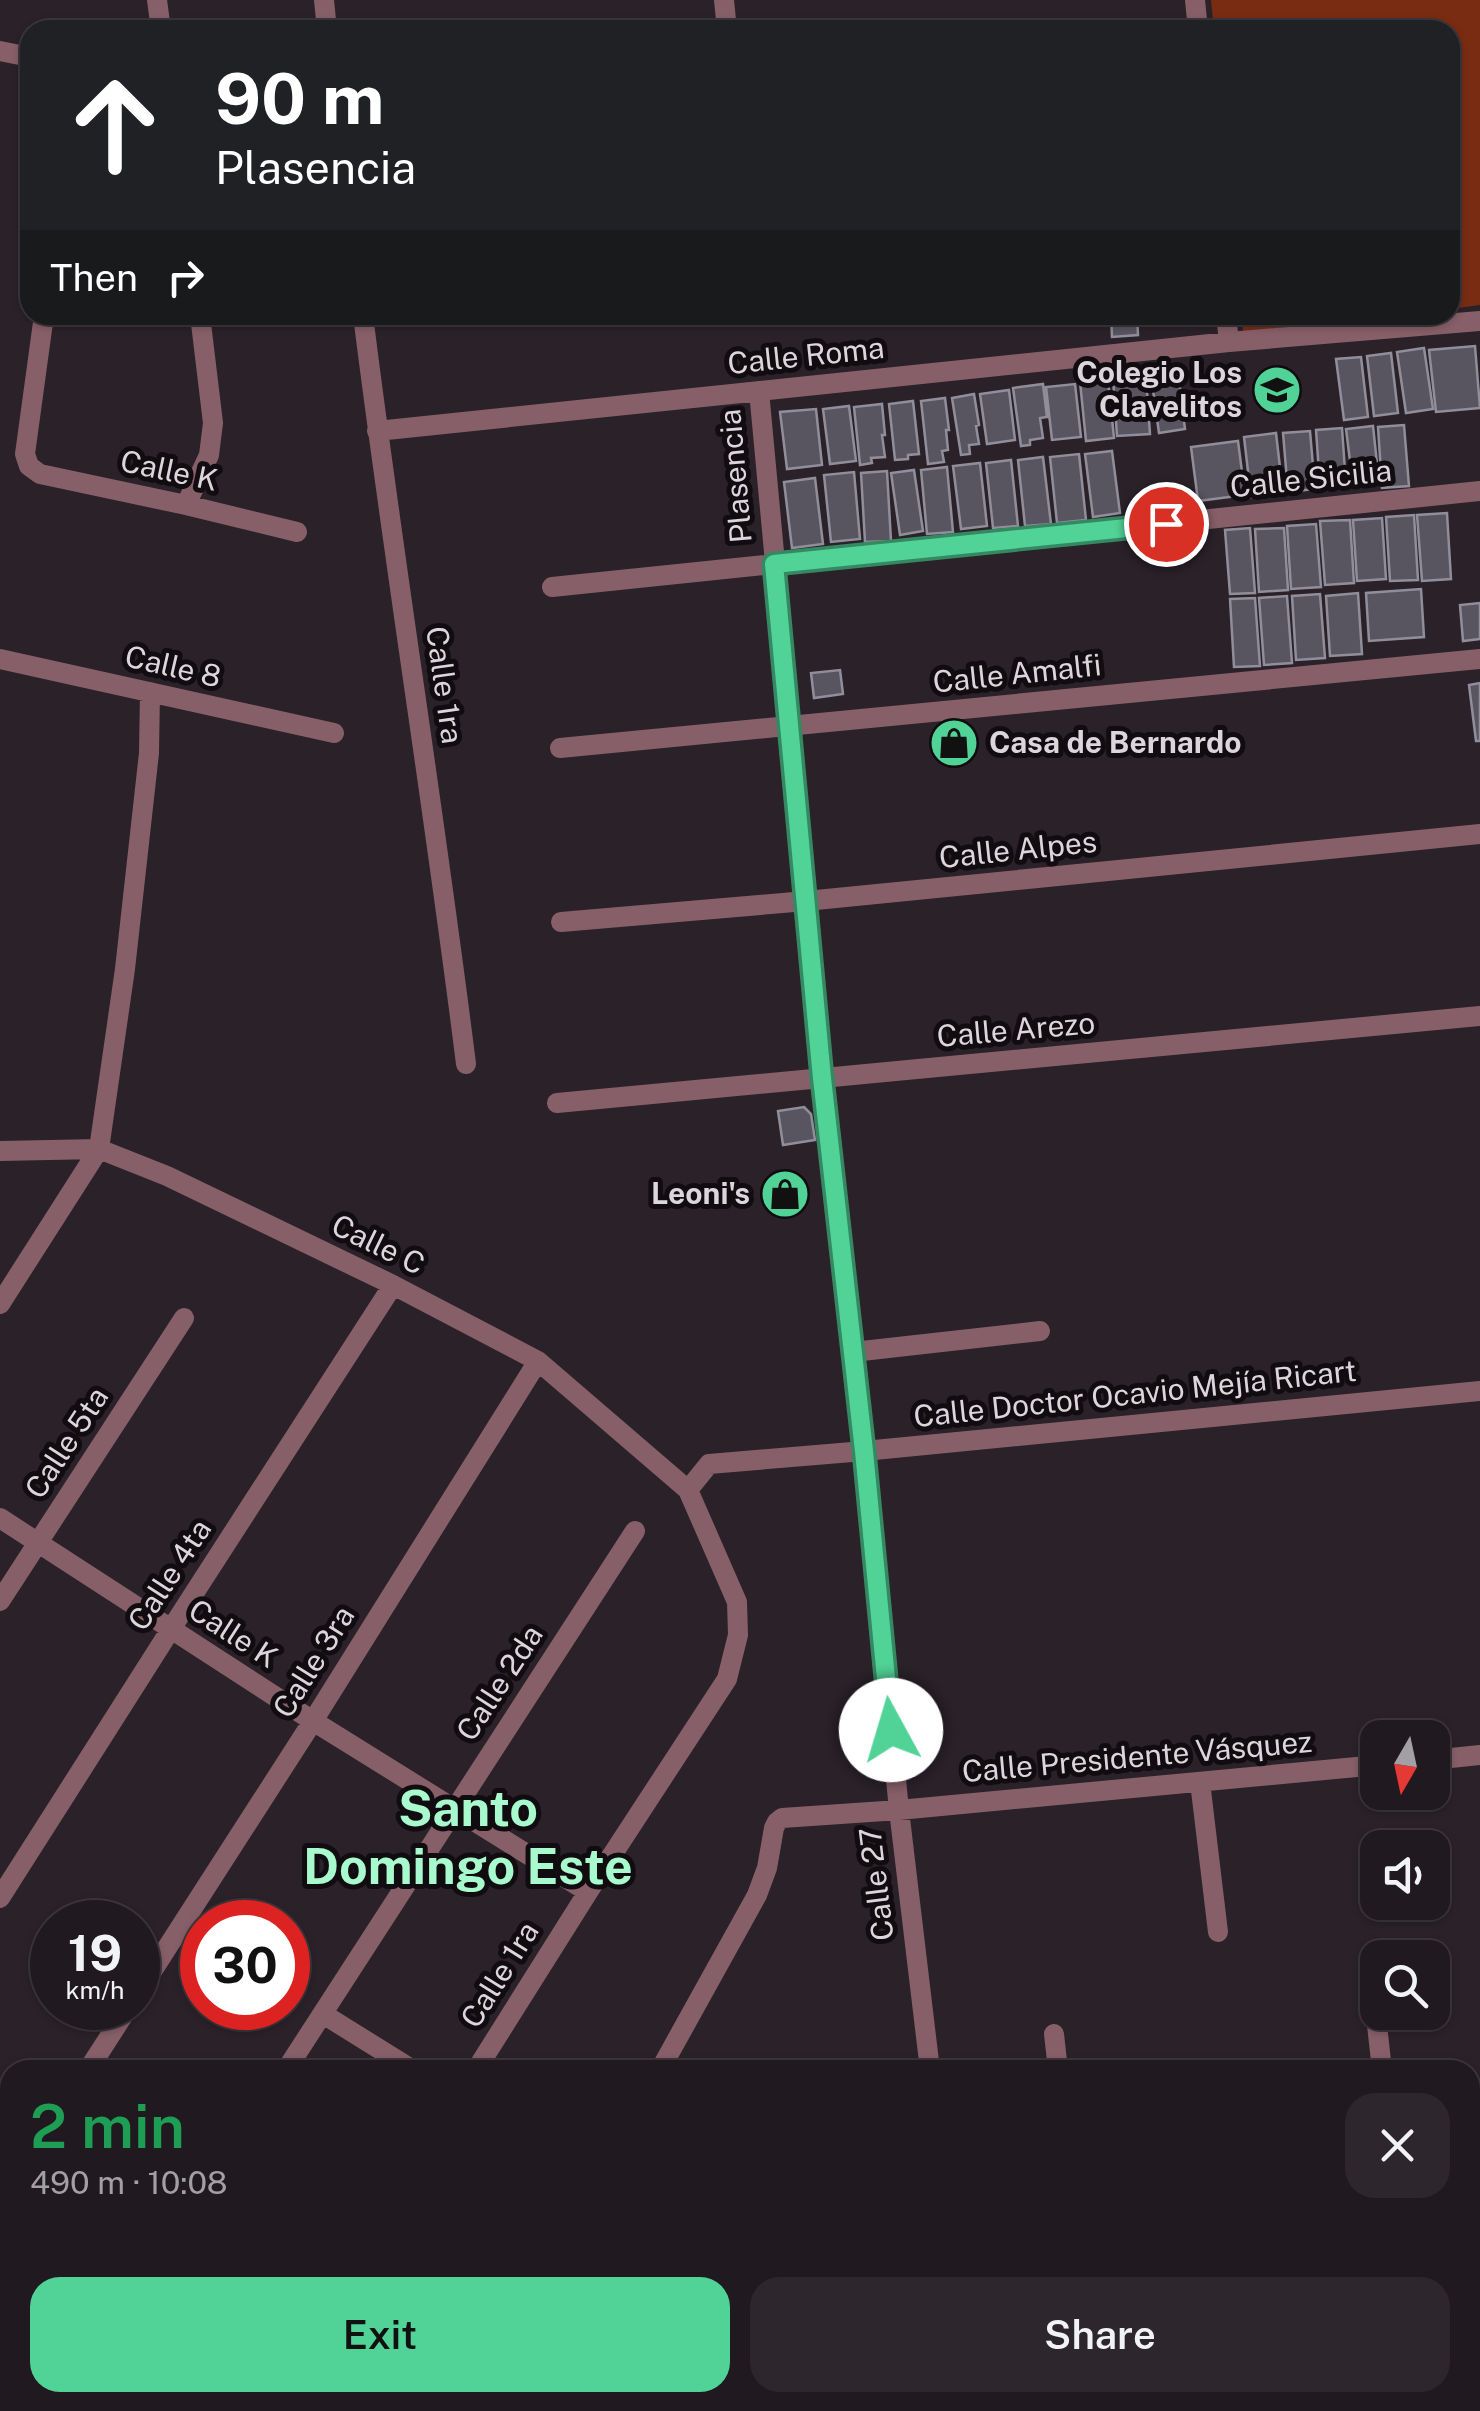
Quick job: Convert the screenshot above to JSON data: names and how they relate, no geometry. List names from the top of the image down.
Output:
{
  "streets": {
    "street": [
      "Calle Roma",
      "Calle K",
      "Plasencia",
      "Calle Sicilia",
      "Calle 8",
      "Calle Amalfi",
      "Calle 1ra",
      "Calle Alpes",
      "Calle Arezo",
      "Calle C",
      "Calle Doctor Ocavio Mejía Ricart",
      "Calle 5ta",
      "Calle 4ta",
      "Calle 3ra",
      "Calle 2da",
      "Calle Presidente Vásquez",
      "Calle 27"
    ]
  },
  "crossings": [
    ["Calle Roma", "Plasencia"],
    ["Calle Roma", "Calle 1ra"],
    ["Calle K", "Calle 1ra"],
    ["Calle K", "Calle 5ta"],
    ["Calle K", "Calle 4ta"],
    ["Calle K", "Calle 3ra"],
    ["Calle K", "Calle 2da"],
    ["Plasencia", "Calle Sicilia"],
    ["Plasencia", "Calle Amalfi"],
    ["Plasencia", "Calle Alpes"],
    ["Plasencia", "Calle Arezo"],
    ["Plasencia", "Calle Doctor Ocavio Mejía Ricart"],
    ["Plasencia", "Calle 27"],
    ["Calle 1ra", "Calle C"],
    ["Calle 1ra", "Calle Doctor Ocavio Mejía Ricart"],
    ["Calle C", "Calle Doctor Ocavio Mejía Ricart"],
    ["Calle C", "Calle 4ta"],
    ["Calle C", "Calle 3ra"],
    ["Calle Doctor Ocavio Mejía Ricart", "Calle 27"],
    ["Calle Presidente Vásquez", "Calle 27"]
  ],
  "districts": ["Santo Domingo Este"],
  "places": {
    "school or university": ["Colegio Los Clavelitos"],
    "shop": ["Casa de Bernardo", "Leoni's"]
  },
  "north": "bottom",
  "page": {
    "turn": ["90 m", "Plasencia"],
    "then": "Then",
    "speed": "19 km/h",
    "limit": "30",
    "heading": ["2 min", "490 m · 10:08"],
    "buttons": ["Exit", "Share"]
  }
}
